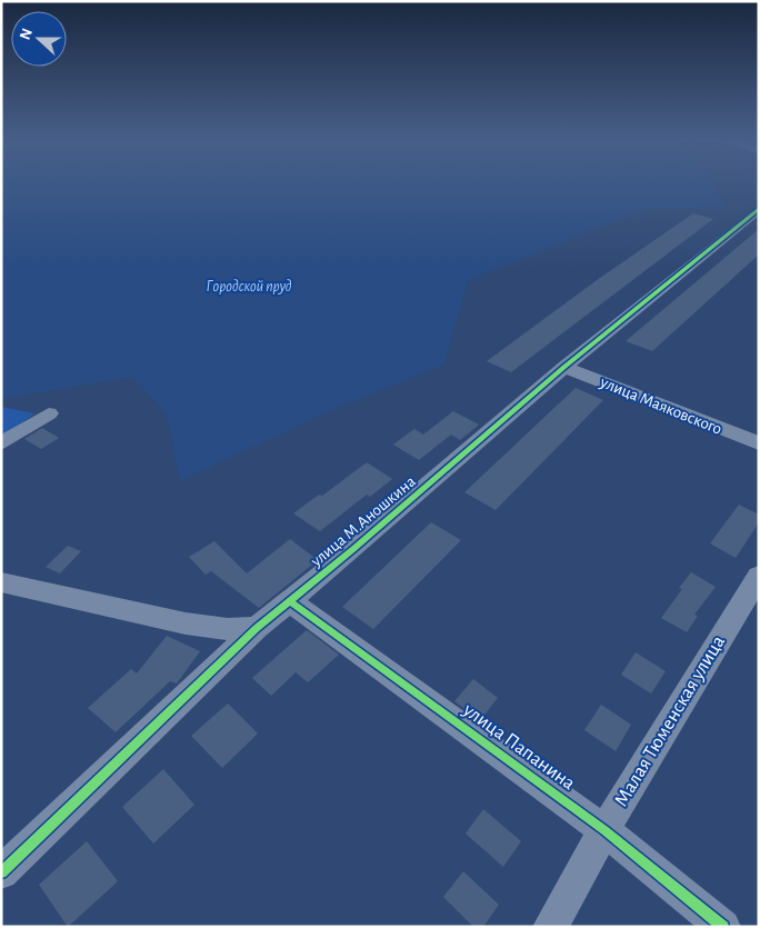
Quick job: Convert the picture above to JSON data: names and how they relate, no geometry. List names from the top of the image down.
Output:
{
  "streets": {
    "street": [
      "улица Маяковского",
      "улица М.Аношкина",
      "Малая Тюменская улица",
      "улица Папанина"
    ]
  },
  "crossings": [
    ["улица Маяковского", "улица М.Аношкина"],
    ["улица М.Аношкина", "улица Папанина"],
    ["Малая Тюменская улица", "улица Папанина"]
  ],
  "water": ["Городской пруд"],
  "north": "left"
}
